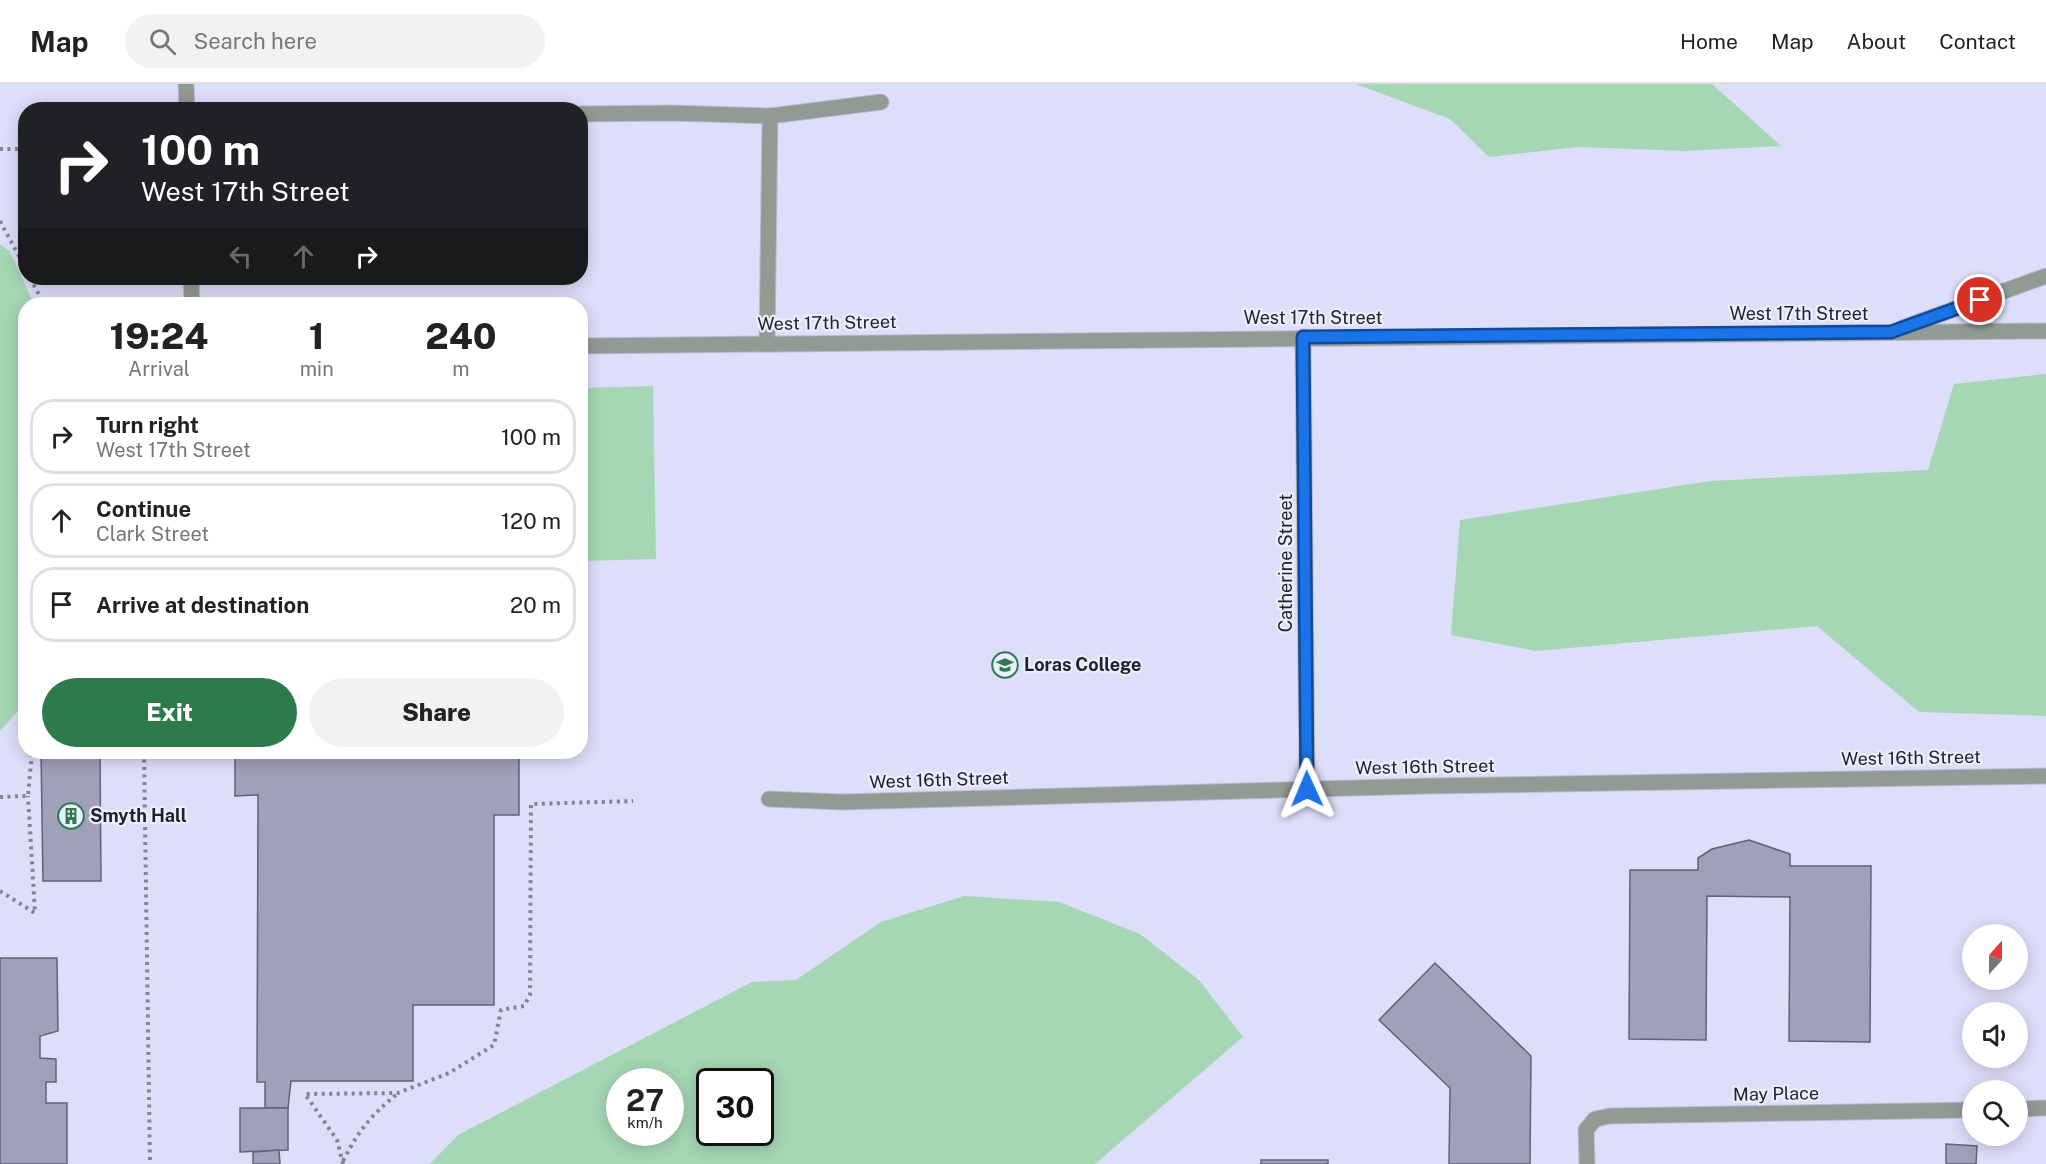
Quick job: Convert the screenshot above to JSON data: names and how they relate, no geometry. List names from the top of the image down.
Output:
{
  "streets": {
    "street": [
      "West 17th Street",
      "Catherine Street",
      "West 16th Street",
      "May Place"
    ]
  },
  "crossings": [
    ["West 17th Street", "Catherine Street"],
    ["Catherine Street", "West 16th Street"]
  ],
  "places": {
    "school or university": ["Loras College"],
    "building": ["Smyth Hall"]
  },
  "north": "top",
  "page": {
    "header": "Map",
    "search": "Search here",
    "nav": [
      "Home",
      "Map",
      "About",
      "Contact"
    ],
    "turn": ["100 m", "West 17th Street"],
    "eta": [
      "19:24",
      "Arrival",
      "1",
      "min",
      "240",
      "m"
    ],
    "list": [
      {
        "name": "Turn right",
        "note": "West 17th Street",
        "value": "100 m"
      },
      {
        "name": "Continue",
        "note": "Clark Street",
        "value": "120 m"
      },
      {
        "name": "Arrive at destination",
        "value": "20 m"
      }
    ],
    "buttons": ["Exit", "Share"],
    "speed": "27 km/h",
    "limit": "30"
  }
}
